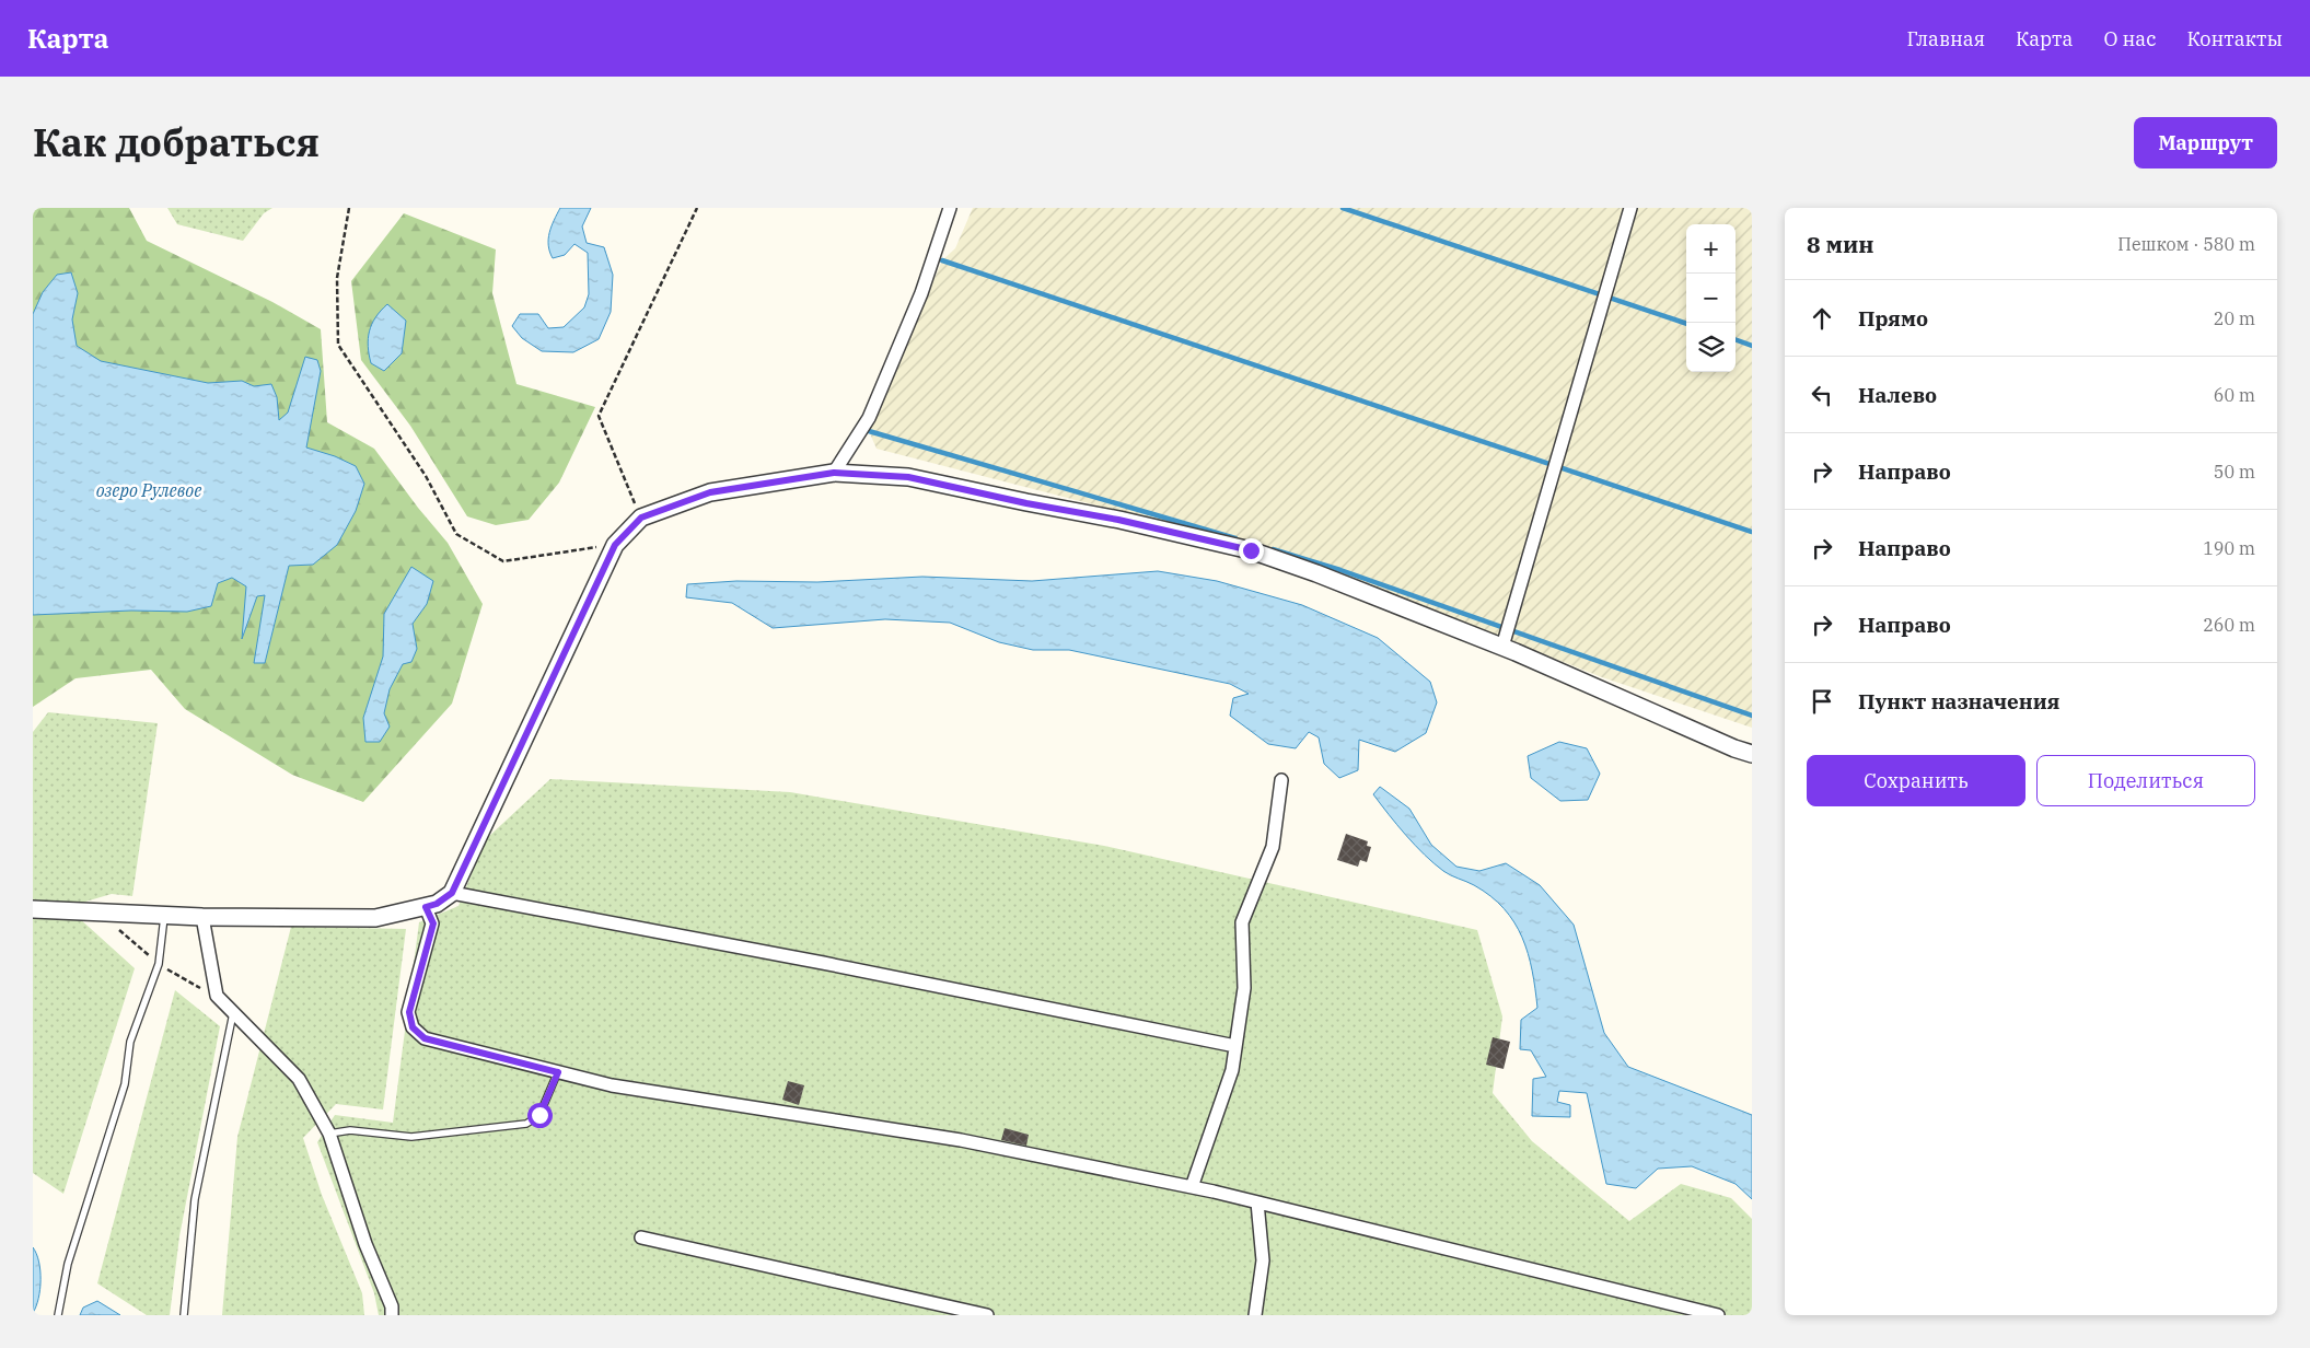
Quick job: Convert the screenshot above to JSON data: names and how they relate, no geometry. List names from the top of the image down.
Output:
{
  "water": ["озеро Рулевое"],
  "page": {
    "header": "Карта",
    "nav": [
      "Главная",
      "Карта",
      "О нас",
      "Контакты"
    ],
    "title": "Как добраться",
    "buttons": [
      "Маршрут",
      ["Сохранить", "Поделиться"]
    ],
    "heading": ["8 мин", "Пешком · 580 m"],
    "map_buttons": ["+", "−"],
    "list": [
      ["Прямо", "20 m"],
      ["Налево", "60 m"],
      ["Направо", "50 m"],
      ["Направо", "190 m"],
      ["Направо", "260 m"],
      "Пункт назначения"
    ]
  }
}
